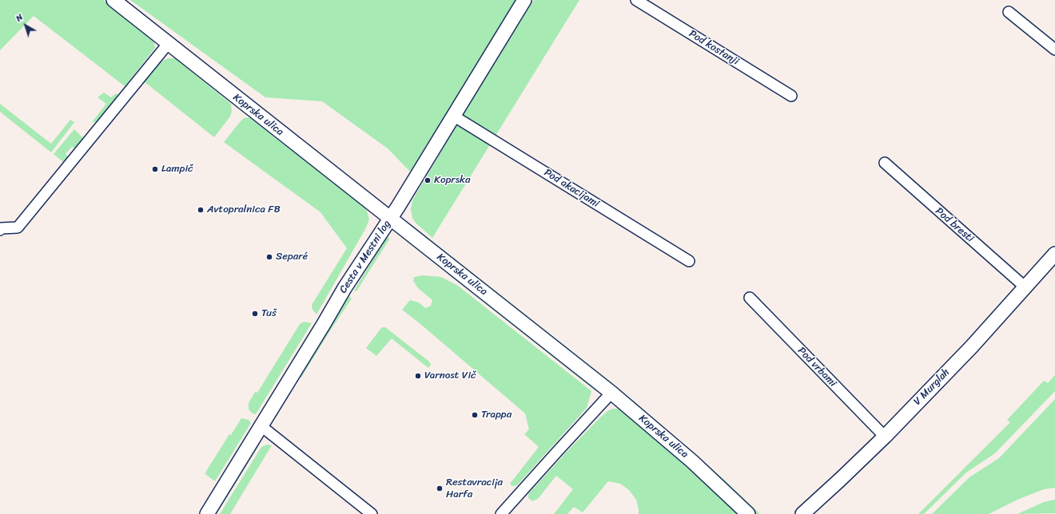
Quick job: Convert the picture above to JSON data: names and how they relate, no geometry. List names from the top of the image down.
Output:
{
  "streets": {
    "street": [
      "Pod kostanji",
      "Koprska ulica",
      "Pod akacijami",
      "Pod bresti",
      "Cesta v Mestni log",
      "Pod vrbami",
      "V Murglah"
    ]
  },
  "crossings": [
    ["Koprska ulica", "Cesta v Mestni log"],
    ["Pod akacijami", "Cesta v Mestni log"],
    ["Pod bresti", "V Murglah"],
    ["Pod vrbami", "V Murglah"]
  ],
  "places": [
    "Lampič",
    "Koprska",
    "Avtopralnica FB",
    "Separé",
    "Tuš",
    "Varnost Vič",
    "Trappa",
    "Restavracija Harfa"
  ],
  "north": "top left"
}
